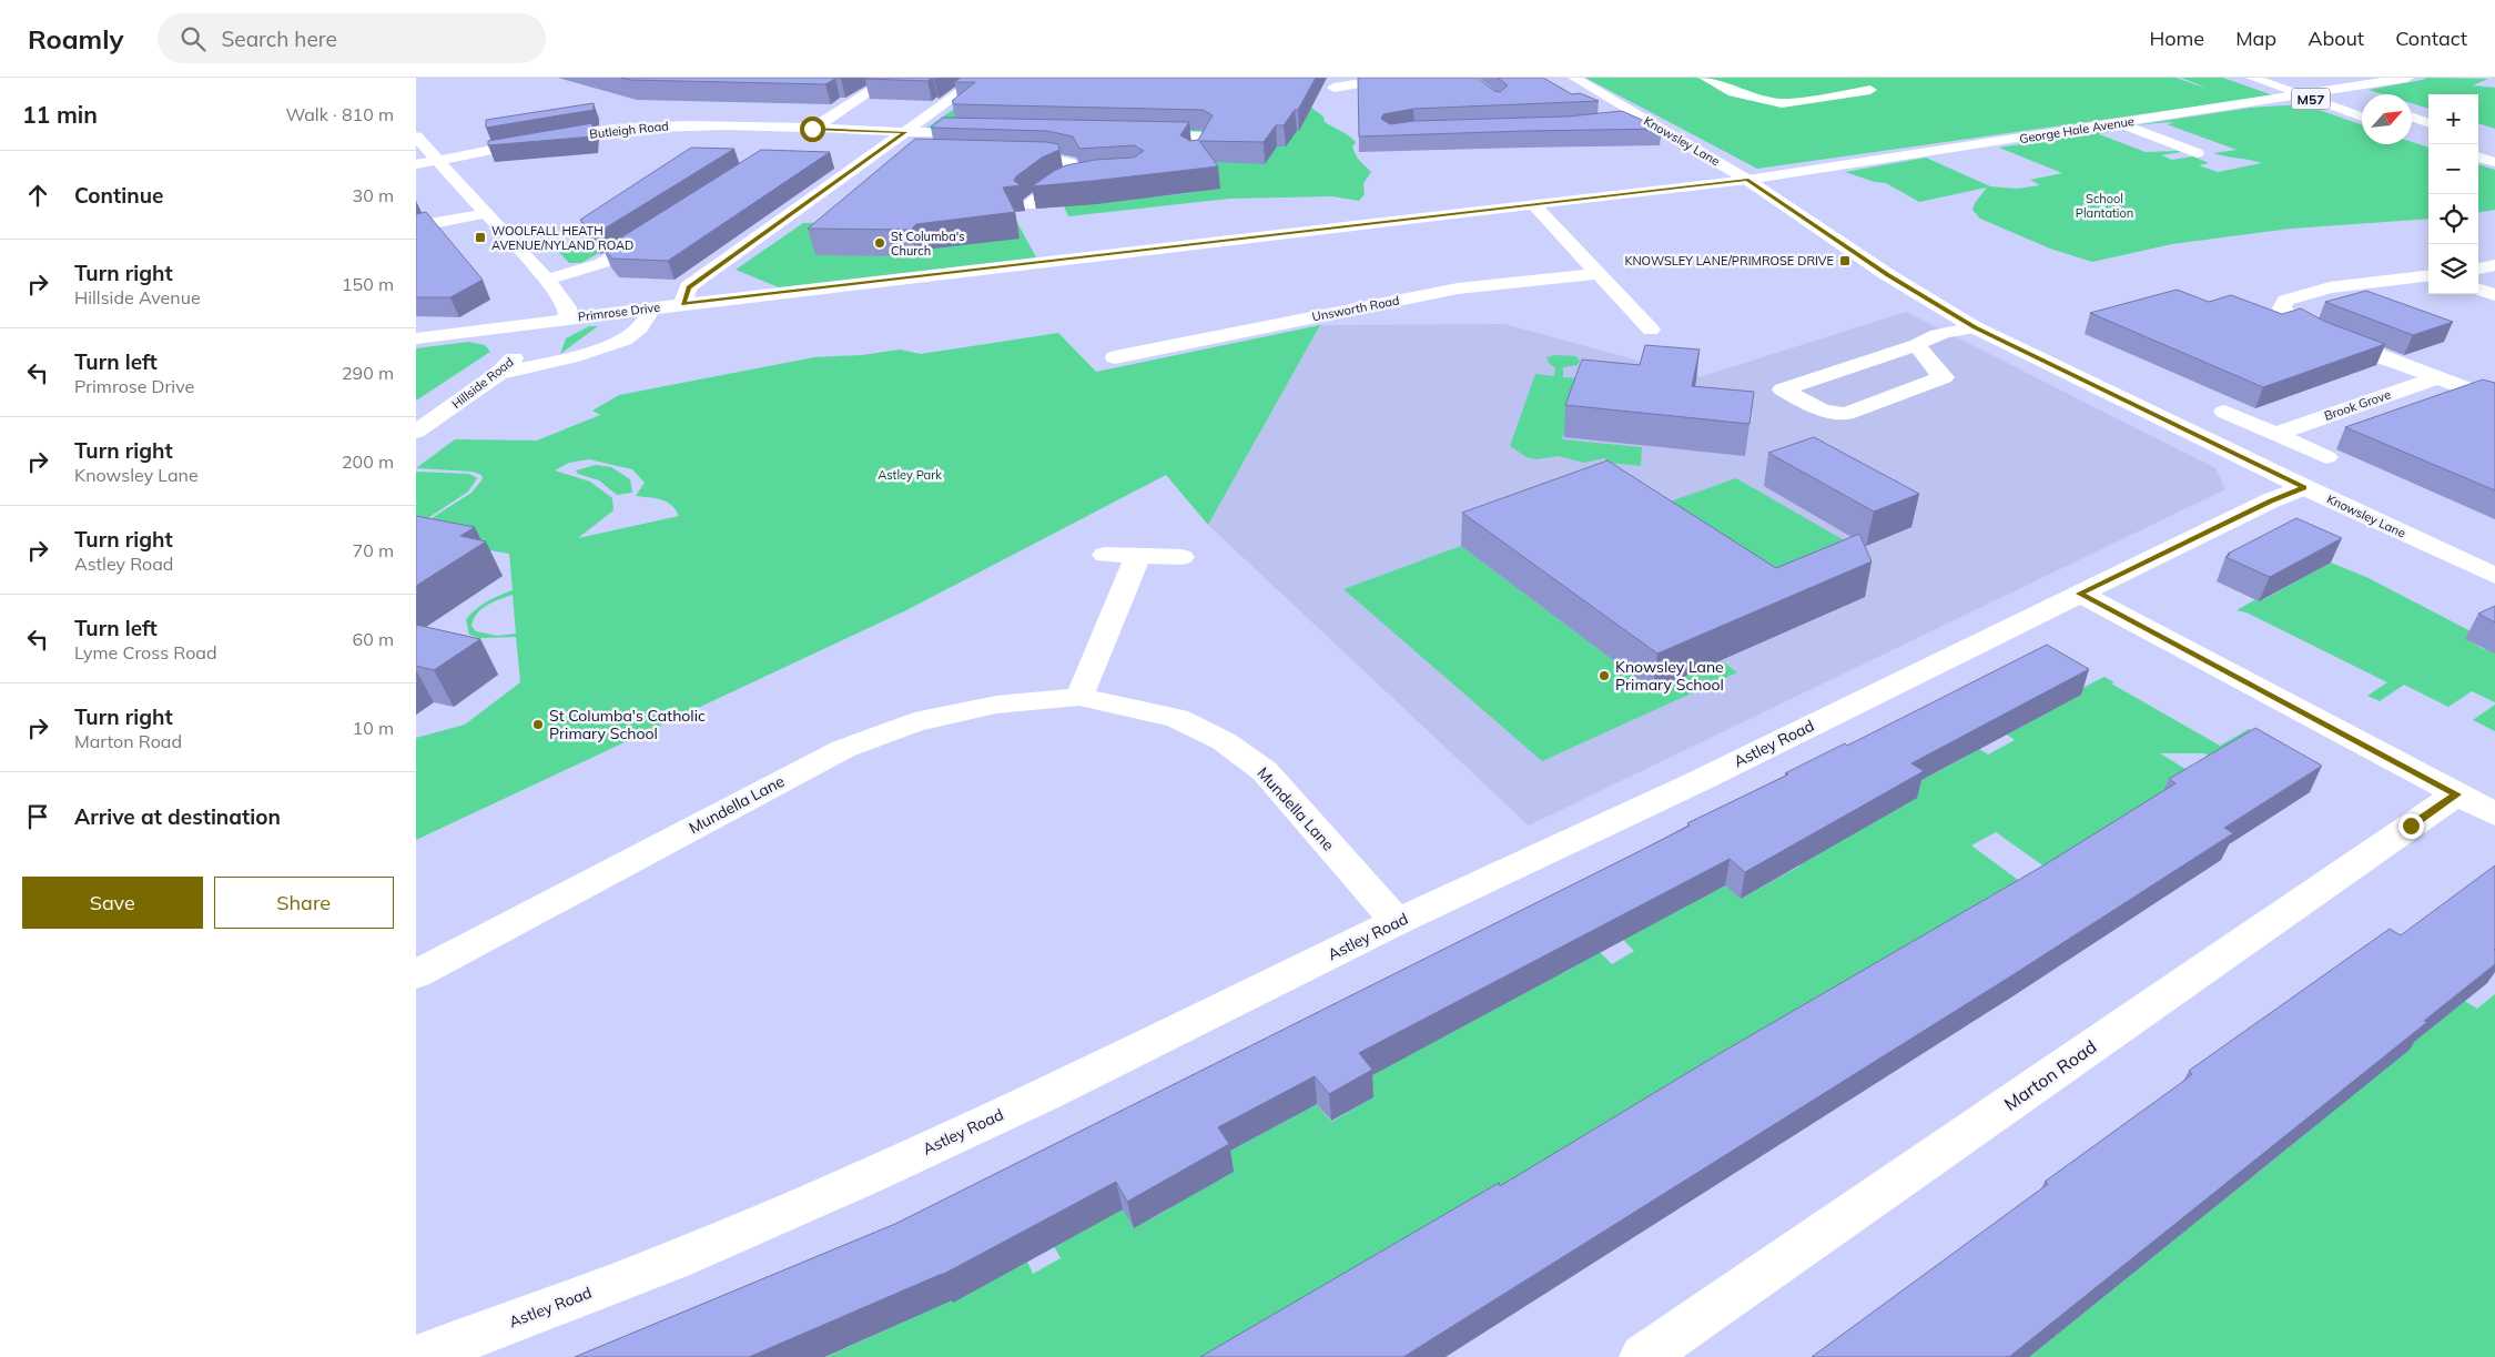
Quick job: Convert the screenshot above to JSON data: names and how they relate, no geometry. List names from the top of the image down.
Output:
{
  "streets": {
    "main road": [
      "M57",
      "Butleigh Road",
      "George Hale Avenue",
      "Knowsley Lane",
      "Unsworth Road",
      "Primrose Drive",
      "Hillside Road",
      "Brook Grove",
      "Astley Road",
      "Mundella Lane",
      "Marton Road"
    ]
  },
  "crossings": [
    ["George Hale Avenue", "Knowsley Lane"],
    ["George Hale Avenue", "Primrose Drive"],
    ["Knowsley Lane", "Primrose Drive"],
    ["Knowsley Lane", "Astley Road"],
    ["Primrose Drive", "Hillside Road"],
    ["Astley Road", "Mundella Lane"]
  ],
  "parks": ["School Plantation", "Astley Park"],
  "places": {
    "transit": ["WOOLFALL HEATH AVENUE/NYLAND ROAD", "KNOWSLEY LANE/PRIMROSE DRIVE"],
    "other": ["St Columba's Church", "Knowsley Lane Primary School", "St Columba's Catholic Primary School"]
  },
  "north": "top right",
  "page": {
    "header": "Roamly",
    "search": "Search here",
    "nav": [
      "Home",
      "Map",
      "About",
      "Contact"
    ],
    "heading": ["11 min", "Walk · 810 m"],
    "map_buttons": ["+", "−"],
    "list": [
      ["Continue", "30 m"],
      ["Turn right", "Hillside Avenue", "150 m"],
      ["Turn left", "Primrose Drive", "290 m"],
      ["Turn right", "Knowsley Lane", "200 m"],
      ["Turn right", "Astley Road", "70 m"],
      ["Turn left", "Lyme Cross Road", "60 m"],
      ["Turn right", "Marton Road", "10 m"],
      "Arrive at destination"
    ],
    "buttons": ["Save", "Share"]
  }
}
